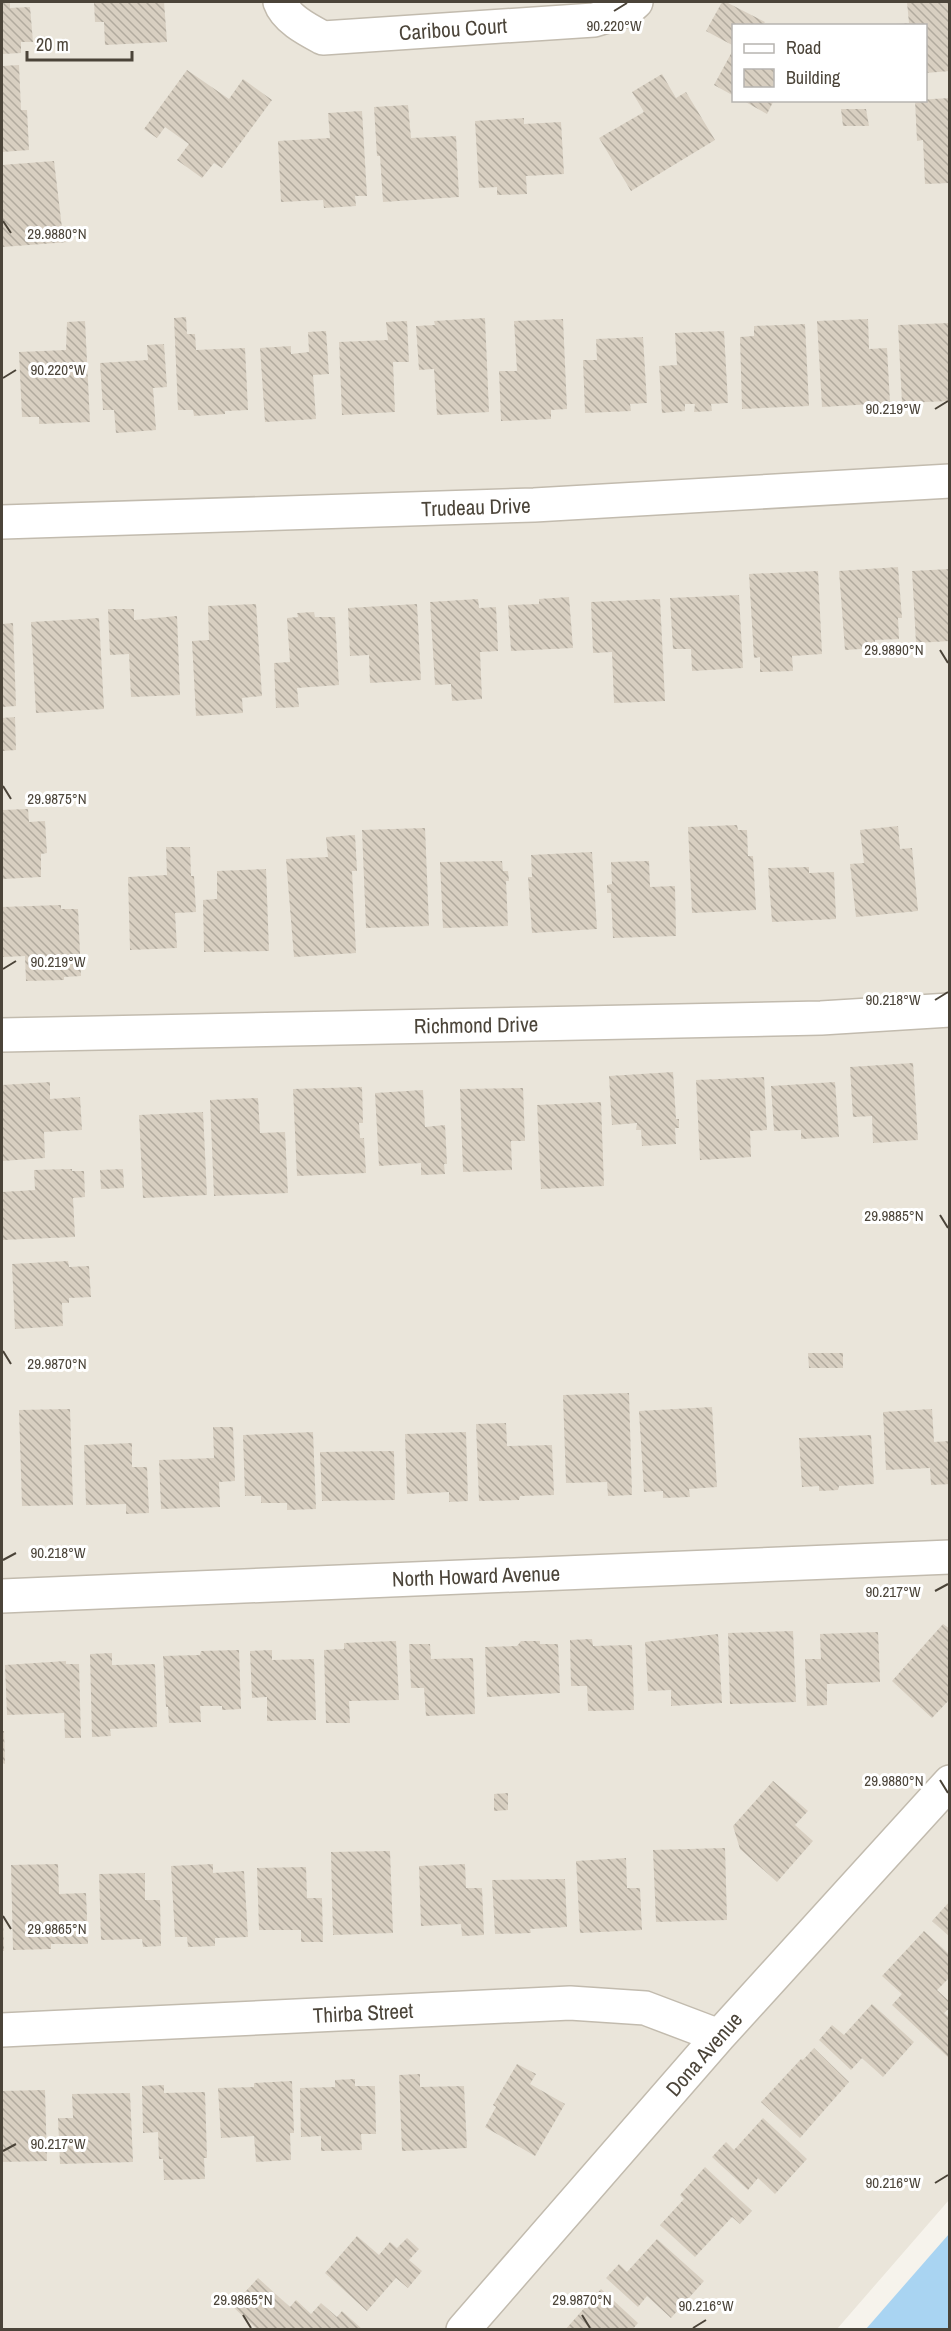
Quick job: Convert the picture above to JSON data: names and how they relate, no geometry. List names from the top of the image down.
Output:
{
  "streets": {
    "street": [
      "Caribou Court",
      "Trudeau Drive",
      "Richmond Drive",
      "North Howard Avenue",
      "Thirba Street",
      "Dona Avenue"
    ]
  },
  "crossings": [
    ["Thirba Street", "Dona Avenue"]
  ],
  "legend": ["Road", "Building"],
  "scale_bar": "20 m",
  "coordinates": [
    "90.220°W",
    "29.9880°N",
    "90.219°W",
    "29.9890°N",
    "29.9875°N",
    "90.218°W",
    "29.9885°N",
    "29.9870°N",
    "90.217°W",
    "29.9865°N",
    "90.216°W"
  ]
}
